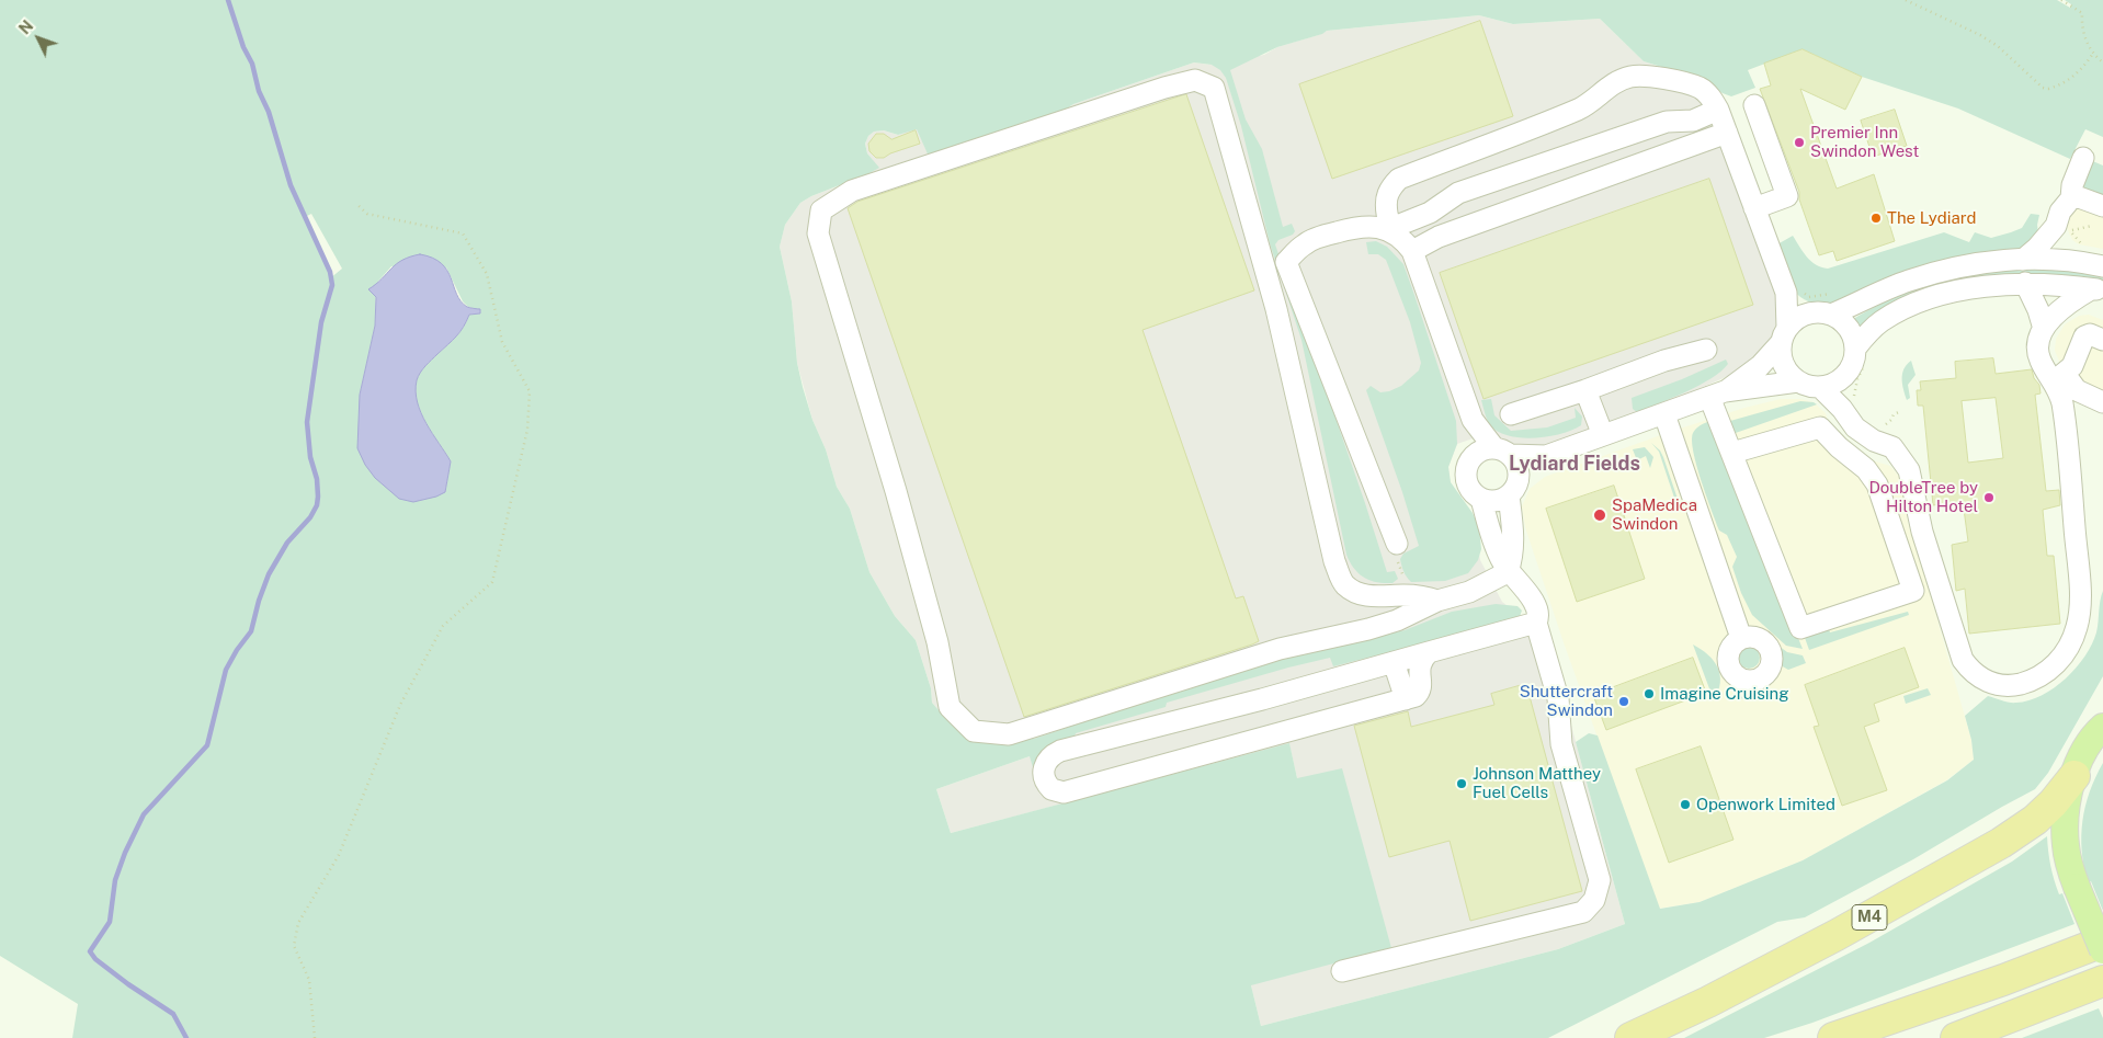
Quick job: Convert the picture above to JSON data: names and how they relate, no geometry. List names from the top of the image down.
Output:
{
  "streets": {
    "highway": ["M4"]
  },
  "districts": ["Lydiard Fields"],
  "places": [
    "Premier Inn Swindon West",
    "The Lydiard",
    "DoubleTree by Hilton Hotel",
    "SpaMedica Swindon",
    "Imagine Cruising",
    "Shuttercraft Swindon",
    "Johnson Matthey Fuel Cells",
    "Openwork Limited"
  ],
  "north": "top left"
}
